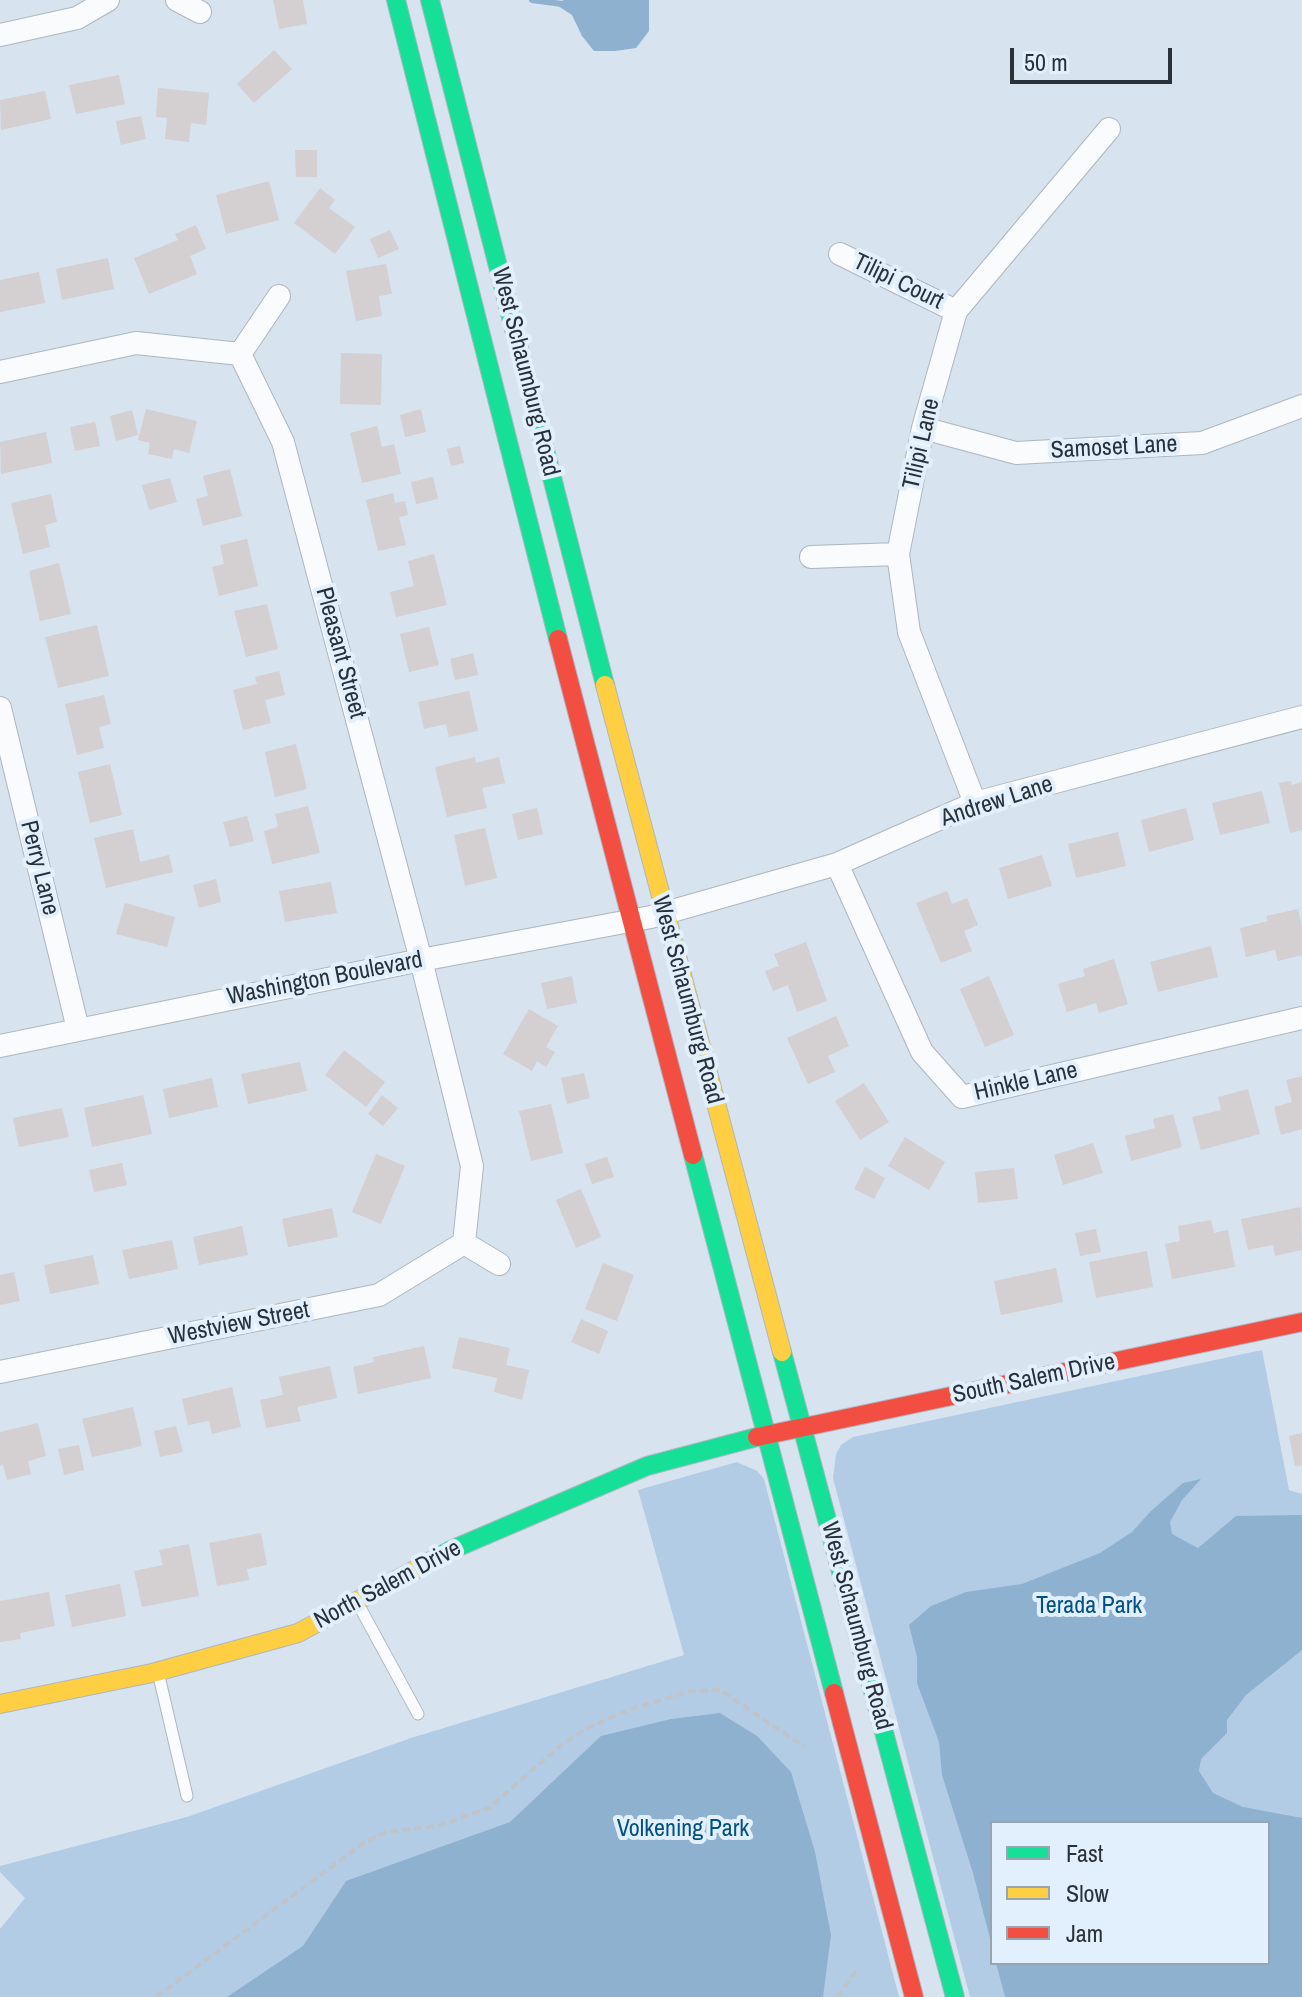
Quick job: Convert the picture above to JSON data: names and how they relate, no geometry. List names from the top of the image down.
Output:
{
  "streets": {
    "main road": ["West Schaumburg Road", "South Salem Drive", "North Salem Drive"],
    "street": [
      "Tilipi Court",
      "Tilipi Lane",
      "Samoset Lane",
      "Pleasant Street",
      "Andrew Lane",
      "Perry Lane",
      "Washington Boulevard",
      "Hinkle Lane",
      "Westview Street"
    ]
  },
  "crossings": [
    ["Tilipi Court", "Tilipi Lane"],
    ["West Schaumburg Road", "Andrew Lane"],
    ["West Schaumburg Road", "Washington Boulevard"],
    ["West Schaumburg Road", "South Salem Drive"],
    ["West Schaumburg Road", "North Salem Drive"],
    ["Tilipi Lane", "Samoset Lane"],
    ["Tilipi Lane", "Andrew Lane"],
    ["Pleasant Street", "Washington Boulevard"],
    ["Andrew Lane", "Washington Boulevard"],
    ["Andrew Lane", "Hinkle Lane"],
    ["Perry Lane", "Washington Boulevard"],
    ["South Salem Drive", "North Salem Drive"]
  ],
  "parks": ["Terada Park", "Volkening Park"],
  "legend": ["Fast", "Slow", "Jam"],
  "scale_bar": "50 m"
}
